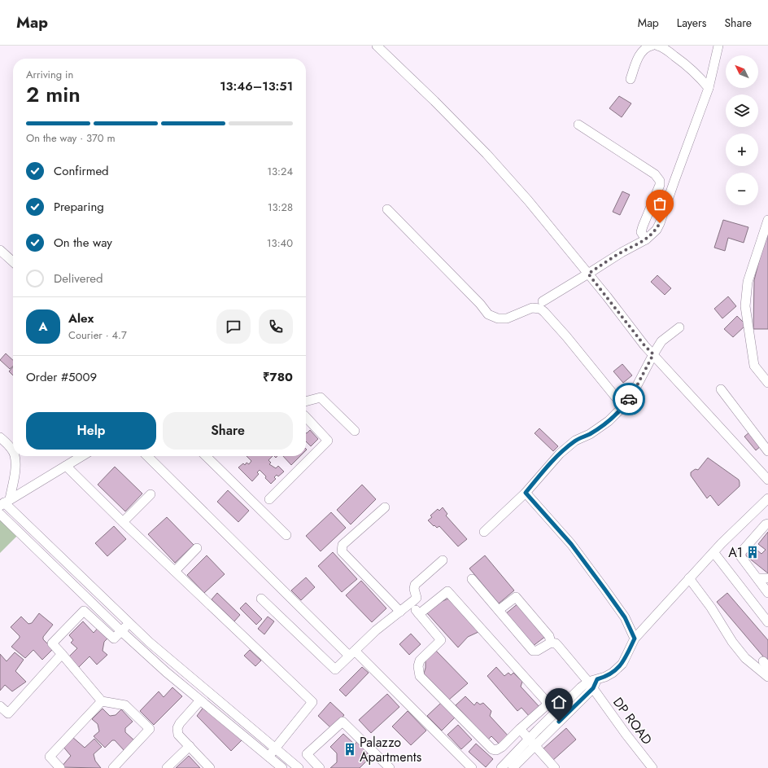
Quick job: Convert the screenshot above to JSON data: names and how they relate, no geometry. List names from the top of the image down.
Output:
{
  "streets": {
    "street": ["DP ROAD"]
  },
  "places": {
    "building": ["A1", "Palazzo Apartments"]
  },
  "north": "top left",
  "page": {
    "header": "Map",
    "nav": ["Map", "Layers", "Share"],
    "map_buttons": ["+", "−"],
    "heading": ["2 min", "Arriving in", "13:46–13:51"],
    "panel": [
      "Alex",
      "Courier · 4.7",
      "Order #5009",
      "₹780"
    ],
    "bar": "On the way · 370 m",
    "list": [
      ["Confirmed", "13:24"],
      ["Preparing", "13:28"],
      ["On the way", "13:40"],
      "Delivered"
    ],
    "round": "A",
    "buttons": ["Help", "Share"]
  }
}
